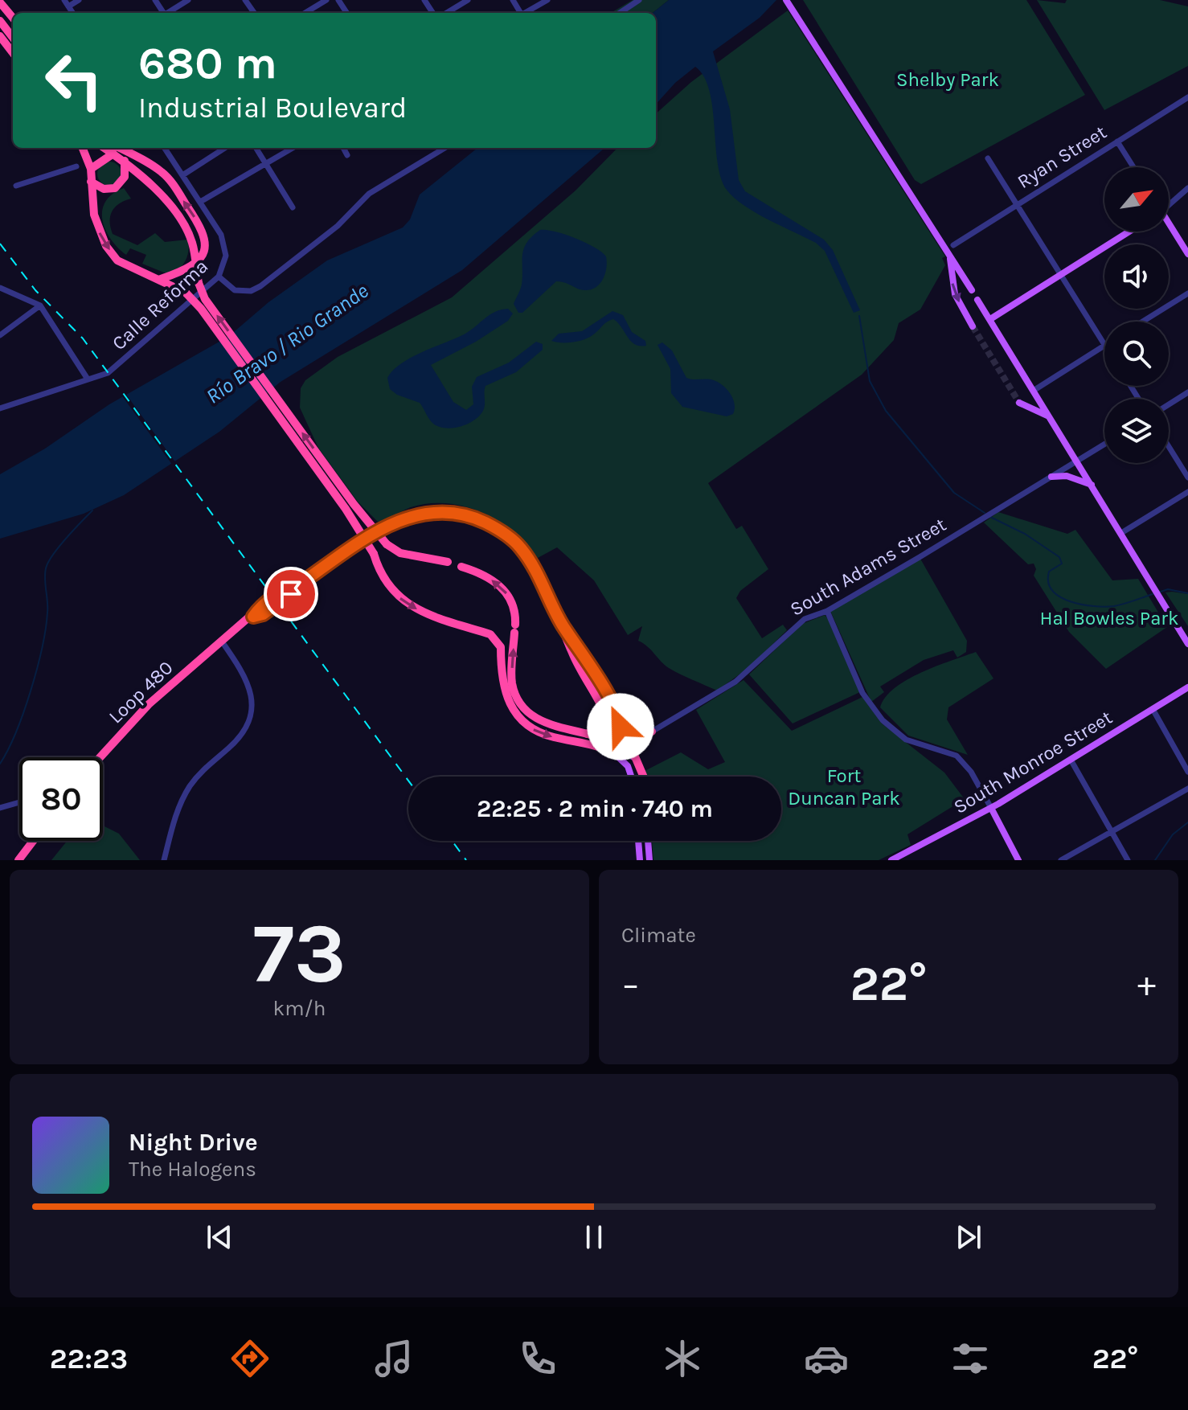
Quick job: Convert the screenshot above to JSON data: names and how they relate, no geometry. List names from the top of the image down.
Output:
{
  "streets": {
    "highway": ["Loop 480"],
    "main road": ["South Monroe Street"],
    "street": ["Ryan Street", "Calle Reforma", "South Adams Street"]
  },
  "water": ["Río Bravo / Rio Grande"],
  "parks": ["Shelby Park", "Hal Bowles Park", "Fort Duncan Park"],
  "north": "top right",
  "page": {
    "turn": ["680 m", "Industrial Boulevard"],
    "limit": "80",
    "trip": "22:25 · 2 min · 740 m",
    "tile": [
      ["73", "km/h"],
      "Climate"
    ],
    "heat": ["−", "22°", "+"],
    "song": ["Night Drive", "The Halogens"],
    "tabs": ["22:23", "22°"]
  }
}
